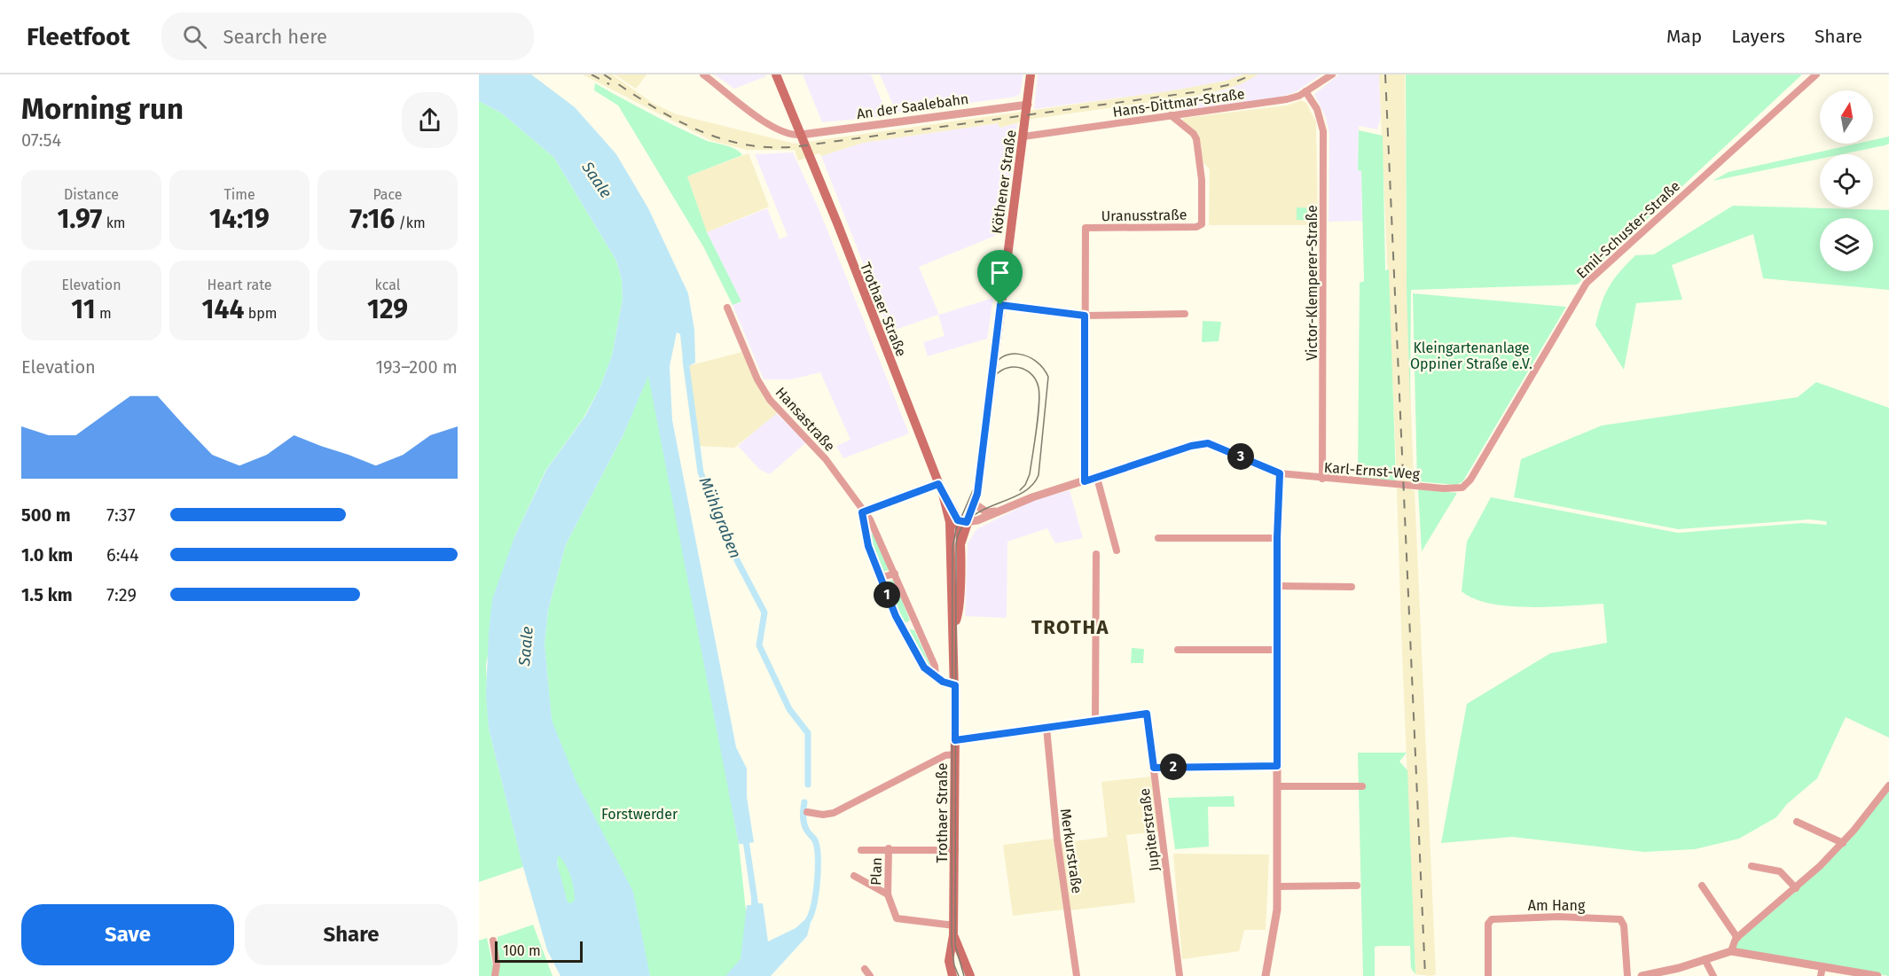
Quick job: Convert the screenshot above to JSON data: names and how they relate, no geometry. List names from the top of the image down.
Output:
{
  "streets": {
    "main road": ["Köthener Straße", "Trothaer Straße"],
    "street": [
      "Hans-Dittmar-Straße",
      "An der Saalebahn",
      "Uranusstraße",
      "Emil-Schuster-Straße",
      "Victor-Klemperer-Straße",
      "Hansastraße",
      "Karl-Ernst-Weg",
      "Jupiterstraße",
      "Merkurstraße",
      "Plan",
      "Am Hang"
    ]
  },
  "crossings": [
    ["Hans-Dittmar-Straße", "Köthener Straße"],
    ["Hans-Dittmar-Straße", "Uranusstraße"],
    ["Hans-Dittmar-Straße", "Victor-Klemperer-Straße"],
    ["An der Saalebahn", "Köthener Straße"],
    ["An der Saalebahn", "Trothaer Straße"],
    ["Köthener Straße", "Trothaer Straße"],
    ["Emil-Schuster-Straße", "Karl-Ernst-Weg"],
    ["Victor-Klemperer-Straße", "Karl-Ernst-Weg"],
    ["Trothaer Straße", "Jupiterstraße"],
    ["Jupiterstraße", "Merkurstraße"]
  ],
  "districts": ["TROTHA"],
  "water": ["Saale", "Mühlgraben"],
  "parks": ["Kleingartenanlage Oppiner Straße e.V.", "Forstwerder"],
  "scale_bar": "100 m",
  "north": "top",
  "page": {
    "header": "Fleetfoot",
    "search": "Search here",
    "nav": ["Map", "Layers", "Share"],
    "heading": ["Morning run", "07:54"],
    "stats": [
      ["Distance", "1.97 km"],
      ["Time", "14:19"],
      ["Pace", "7:16 /km"],
      ["Elevation", "11 m"],
      ["Heart rate", "144 bpm"],
      ["kcal", "129"]
    ],
    "chart": ["Elevation", "193–200 m"],
    "pins": ["3", "1", "2"],
    "list": [
      {
        "name": "500 m",
        "note": "7:37"
      },
      {
        "name": "1.0 km",
        "note": "6:44"
      },
      {
        "name": "1.5 km",
        "note": "7:29"
      }
    ],
    "buttons": ["Save", "Share"],
    "scale": "100 m"
  }
}
